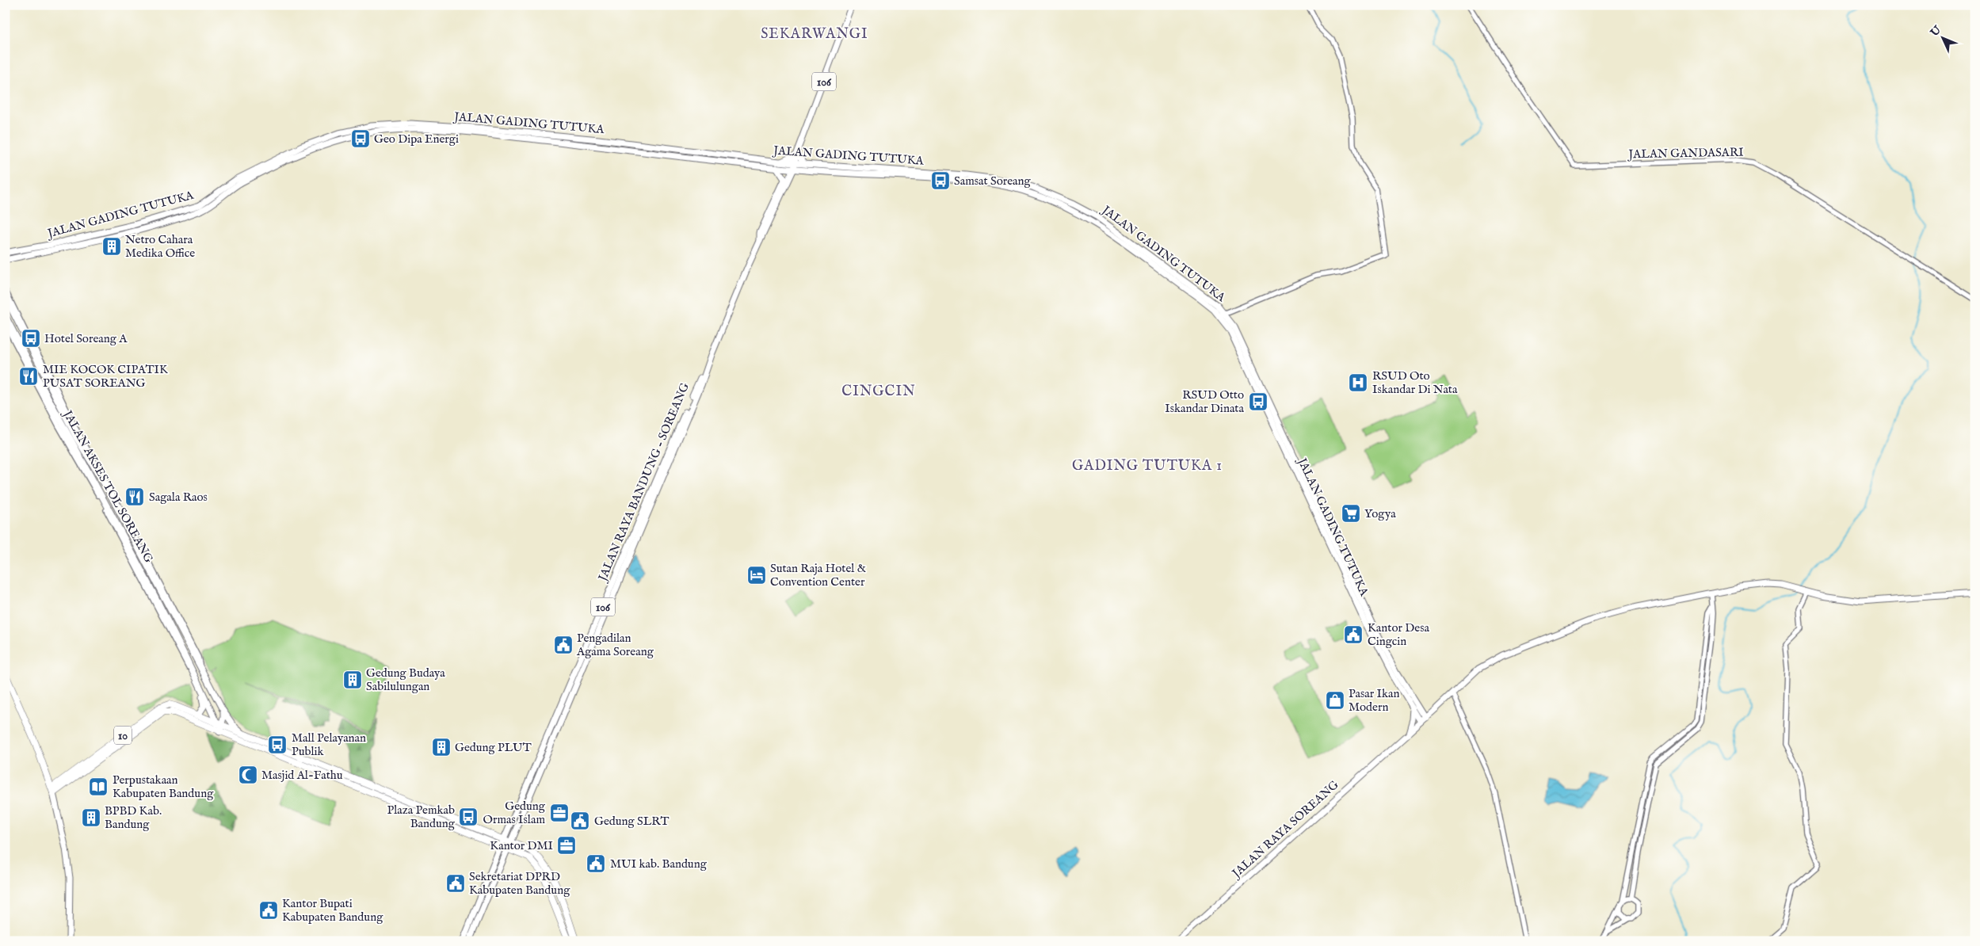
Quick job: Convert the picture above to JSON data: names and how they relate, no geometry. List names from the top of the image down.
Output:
{
  "streets": {
    "highway": ["10"],
    "main road": [
      "106",
      "JALAN GADING TUTUKA",
      "JALAN RAYA BANDUNG - SOREANG",
      "JALAN AKSES TOL SOREANG",
      "JALAN RAYA SOREANG"
    ],
    "street": ["JALAN GANDASARI"]
  },
  "crossings": [
    ["JALAN GADING TUTUKA", "JALAN RAYA BANDUNG - SOREANG"],
    ["JALAN GADING TUTUKA", "JALAN RAYA SOREANG"],
    ["JALAN RAYA BANDUNG - SOREANG", "10"],
    ["JALAN AKSES TOL SOREANG", "10"]
  ],
  "districts": ["SEKARWANGI", "CINGCIN", "GADING TUTUKA 1"],
  "places": {
    "bus stop": [
      "Geo Dipa Energi",
      "Samsat Soreang",
      "Hotel Soreang A",
      "RSUD Otto Iskandar Dinata",
      "Mall Pelayanan Publik",
      "Plaza Pemkab Bandung"
    ],
    "building": [
      "Netro Cahara Medika Office",
      "Gedung Budaya Sabilulungan",
      "Gedung PLUT",
      "BPBD Kab. Bandung"
    ],
    "restaurant": ["MIE KOCOK CIPATIK PUSAT SOREANG", "Sagala Raos"],
    "hospital": ["RSUD Oto Iskandar Di Nata"],
    "supermarket": ["Yogya"],
    "hotel": ["Sutan Raja Hotel & Convention Center"],
    "public building": [
      "Kantor Desa Cingcin",
      "Pengadilan Agama Soreang",
      "Gedung SLRT",
      "MUI kab. Bandung",
      "Sekretariat DPRD Kabupaten Bandung",
      "Kantor Bupati Kabupaten Bandung"
    ],
    "shop": ["Pasar Ikan Modern"],
    "mosque": ["Masjid Al-Fathu"],
    "library": ["Perpustakaan Kabupaten Bandung"],
    "office": ["Gedung Ormas Islam", "Kantor DMI"]
  },
  "north": "top left"
}
